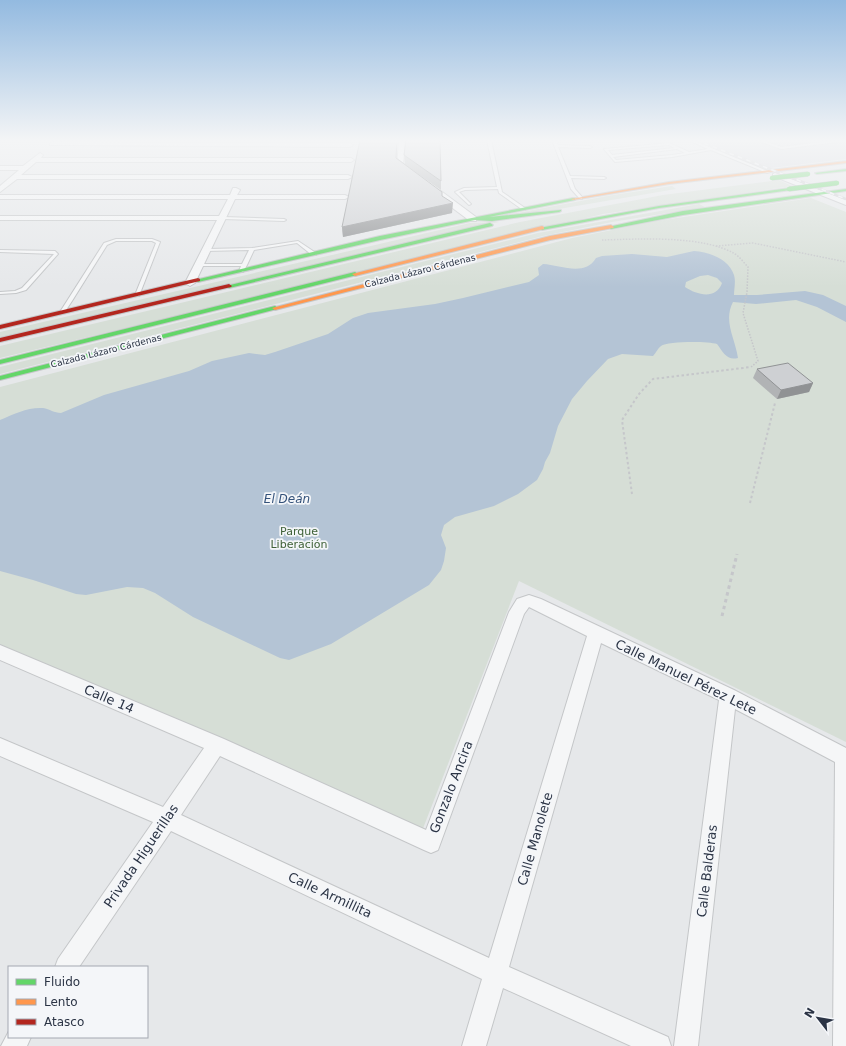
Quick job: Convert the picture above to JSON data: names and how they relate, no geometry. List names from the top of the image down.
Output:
{
  "streets": {
    "main road": ["Calzada Lázaro Cárdenas"],
    "street": [
      "Calle Manuel Pérez Lete",
      "Calle 14",
      "Gonzalo Ancira",
      "Calle Manolete",
      "Privada Higuerillas",
      "Calle Balderas",
      "Calle Armillita"
    ]
  },
  "crossings": [
    ["Calle Manuel Pérez Lete", "Gonzalo Ancira"],
    ["Calle Manuel Pérez Lete", "Calle Manolete"],
    ["Calle Manuel Pérez Lete", "Calle Balderas"],
    ["Calle 14", "Gonzalo Ancira"],
    ["Calle 14", "Privada Higuerillas"],
    ["Gonzalo Ancira", "Privada Higuerillas"],
    ["Calle Manolete", "Calle Armillita"],
    ["Privada Higuerillas", "Calle Armillita"]
  ],
  "water": ["El Deán"],
  "parks": ["Parque Liberación"],
  "legend": ["Fluido", "Lento", "Atasco"],
  "north": "top left"
}
